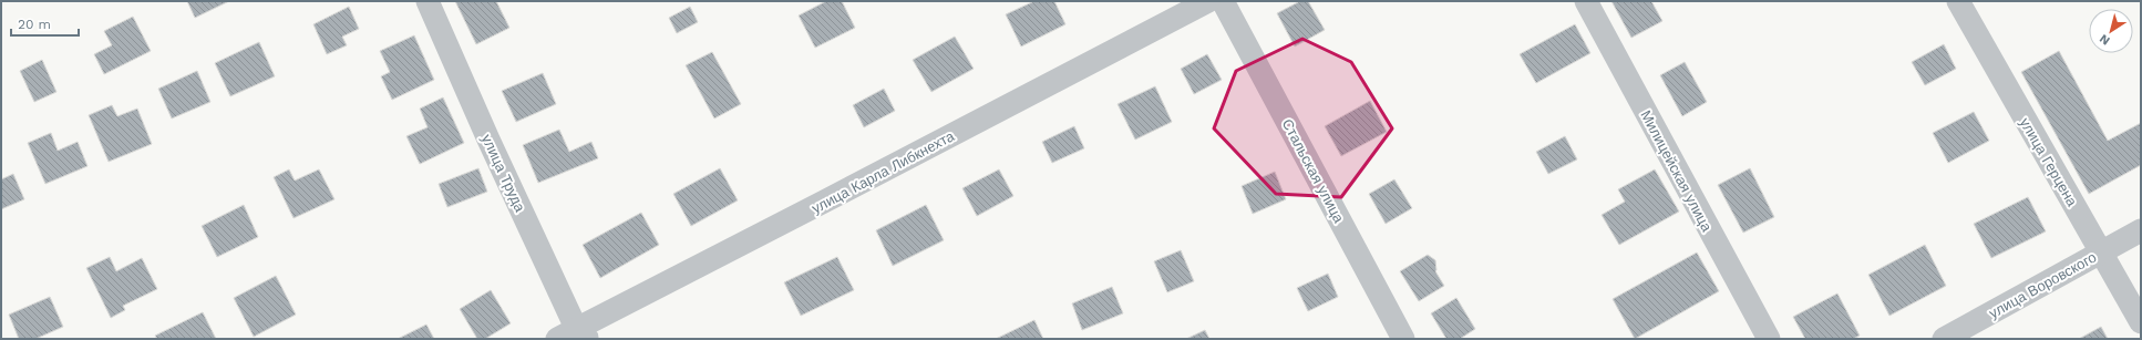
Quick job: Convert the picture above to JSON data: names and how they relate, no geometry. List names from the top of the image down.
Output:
{
  "streets": {
    "street": [
      "улица Герцена",
      "Стальская улица",
      "Милицейская улица",
      "улица Карла Либкнехта",
      "улица Труда",
      "улица Воровского"
    ]
  },
  "crossings": [
    ["улица Герцена", "улица Воровского"],
    ["улица Карла Либкнехта", "улица Труда"]
  ],
  "scale_bar": "20 m",
  "north": "bottom left"
}
